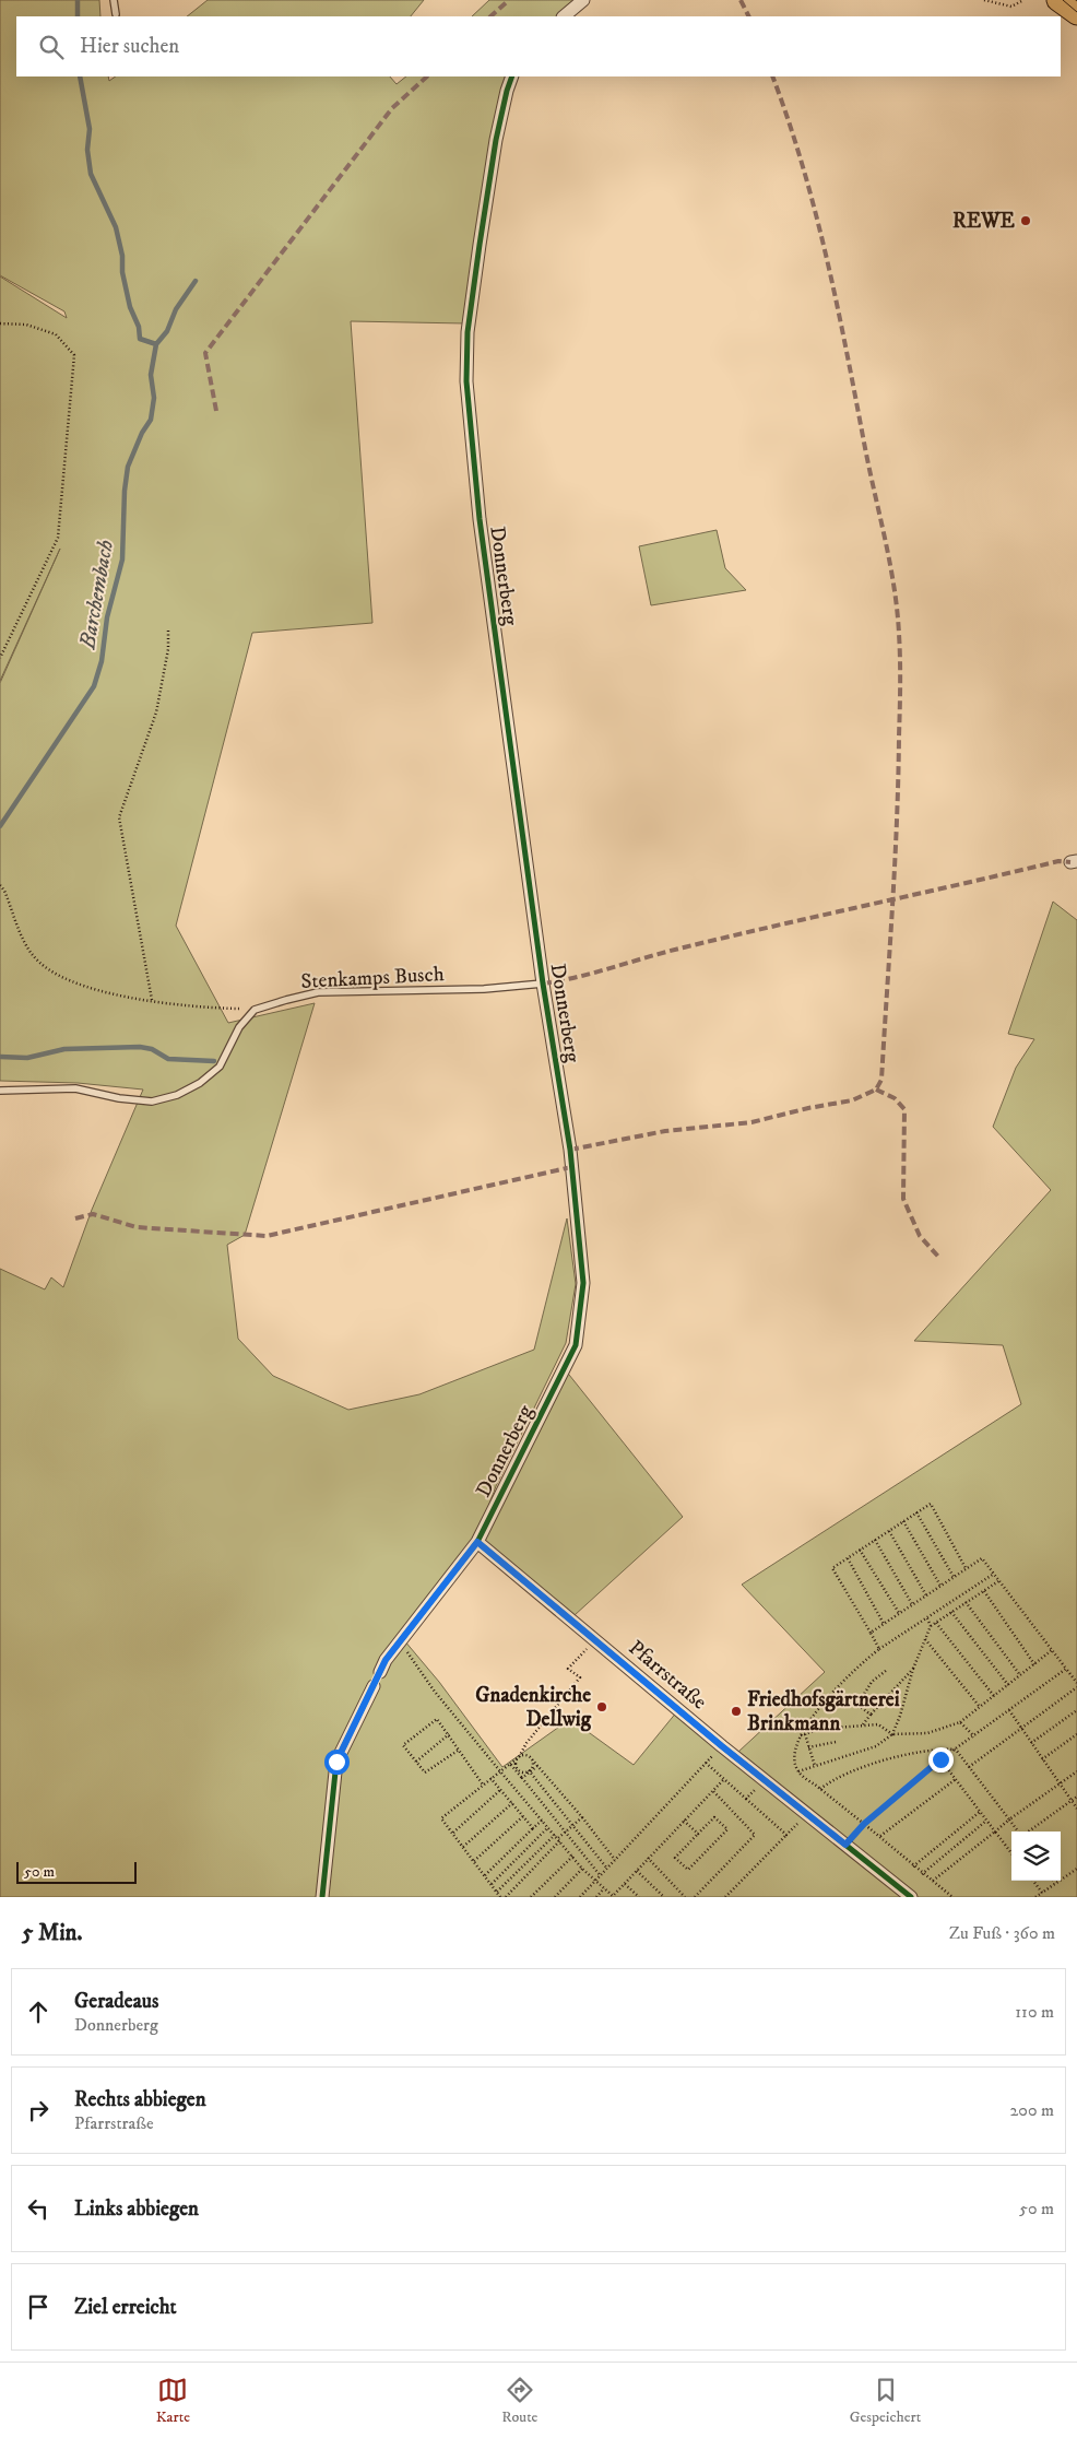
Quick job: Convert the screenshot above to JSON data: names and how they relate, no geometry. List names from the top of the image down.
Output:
{
  "streets": {
    "street": ["Donnerberg", "Pfarrstraße"],
    "lane": ["Stenkamps Busch"]
  },
  "crossings": [
    ["Donnerberg", "Stenkamps Busch"],
    ["Donnerberg", "Pfarrstraße"]
  ],
  "water": ["Barchembach"],
  "places": ["REWE", "Gnadenkirche Dellwig", "Friedhofsgärtnerei Brinkmann"],
  "scale_bar": "50 m",
  "page": {
    "search": "Hier suchen",
    "scale": "50 m",
    "heading": ["5 Min.", "Zu Fuß · 360 m"],
    "list": [
      ["Geradeaus", "Donnerberg", "110 m"],
      ["Rechts abbiegen", "Pfarrstraße", "200 m"],
      ["Links abbiegen", "50 m"],
      "Ziel erreicht"
    ],
    "nav": ["Karte", "Route", "Gespeichert"]
  }
}
